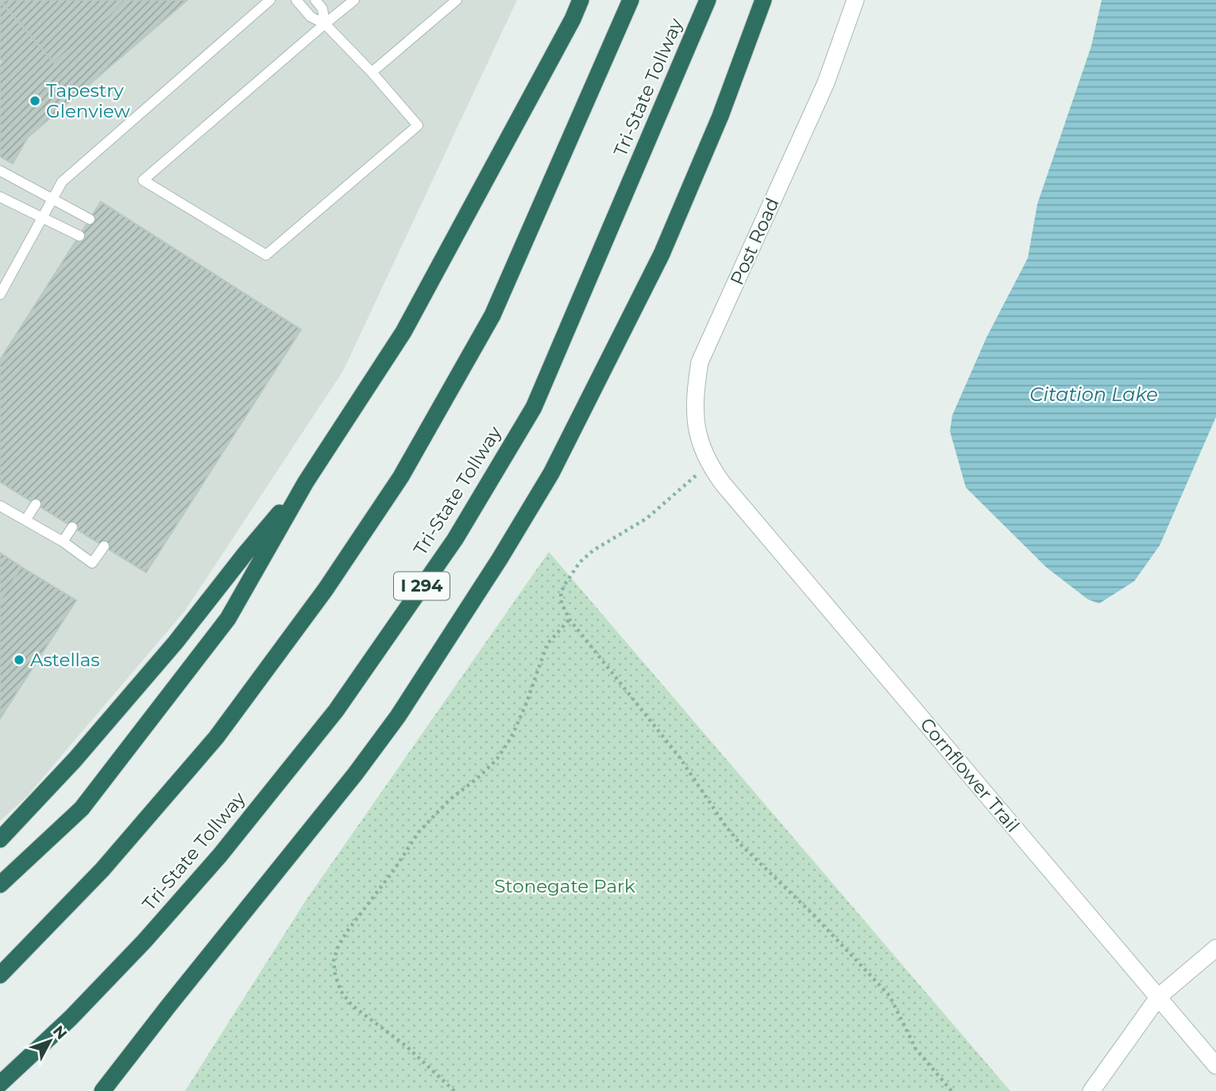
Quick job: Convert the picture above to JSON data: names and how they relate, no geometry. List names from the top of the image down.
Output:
{
  "streets": {
    "highway": ["Tri-State Tollway", "I 294"],
    "street": ["Post Road", "Cornflower Trail"]
  },
  "crossings": [
    ["Post Road", "Cornflower Trail"]
  ],
  "water": ["Citation Lake"],
  "parks": ["Stonegate Park"],
  "places": ["Tapestry Glenview", "Astellas"],
  "north": "top right"
}
